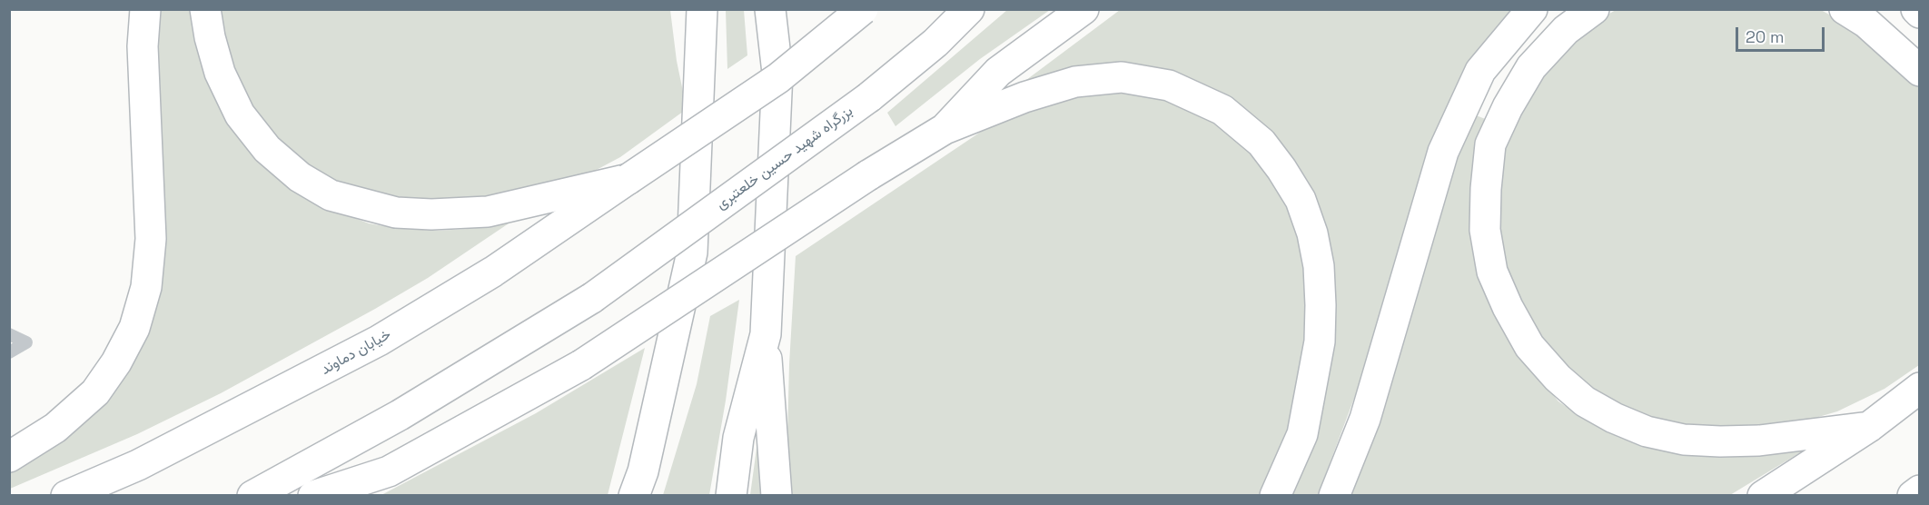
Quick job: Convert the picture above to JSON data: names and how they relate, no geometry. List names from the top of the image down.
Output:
{
  "streets": {
    "main road": ["بزرگراه شهید حسین خلعتبری", "خیابان دماوند"]
  },
  "scale_bar": "20 m"
}
